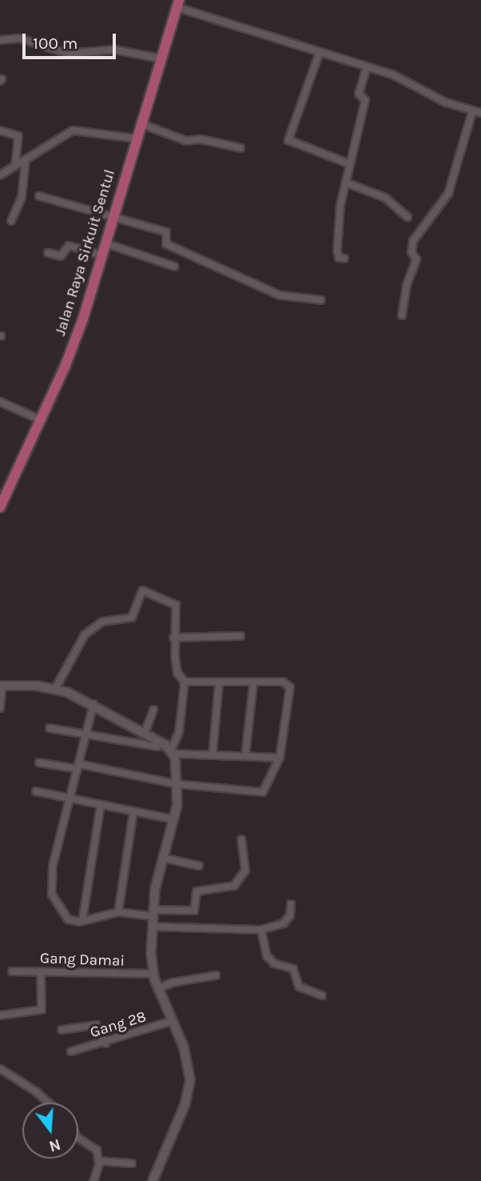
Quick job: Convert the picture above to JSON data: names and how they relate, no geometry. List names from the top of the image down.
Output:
{
  "streets": {
    "main road": ["Jalan Raya Sirkuit Sentul"],
    "street": ["Gang Damai", "Gang 28"]
  },
  "scale_bar": "100 m",
  "north": "bottom"
}
